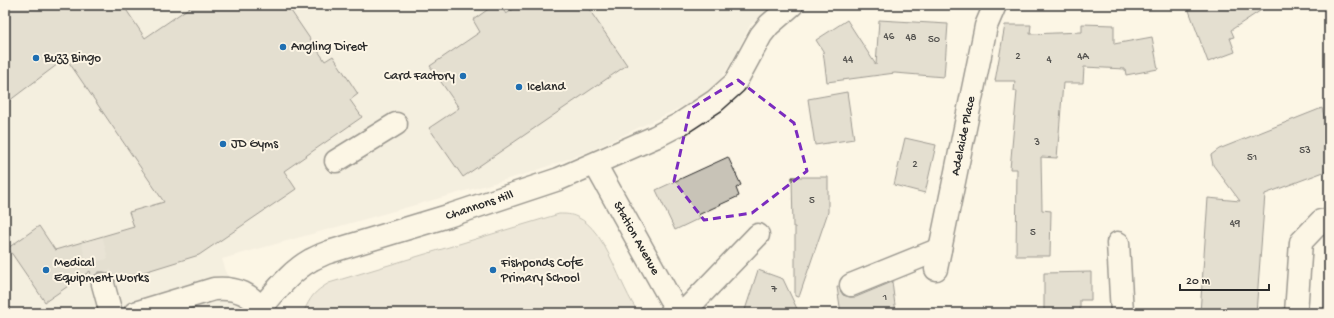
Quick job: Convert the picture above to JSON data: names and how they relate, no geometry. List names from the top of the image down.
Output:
{
  "streets": {
    "street": ["Adelaide Place", "Channons Hill", "Station Avenue"]
  },
  "crossings": [
    ["Channons Hill", "Station Avenue"]
  ],
  "places": [
    "Angling Direct",
    "Buzz Bingo",
    "Card Factory",
    "Iceland",
    "JD Gyms",
    "Medical Equipment Works",
    "Fishponds CofE Primary School"
  ],
  "house_numbers": [
    "46",
    "48",
    "50",
    "2",
    "4A",
    "44",
    "4",
    "3",
    "53",
    "51",
    "2",
    "5",
    "49",
    "5",
    "7",
    "1"
  ],
  "scale_bar": "20 m"
}
